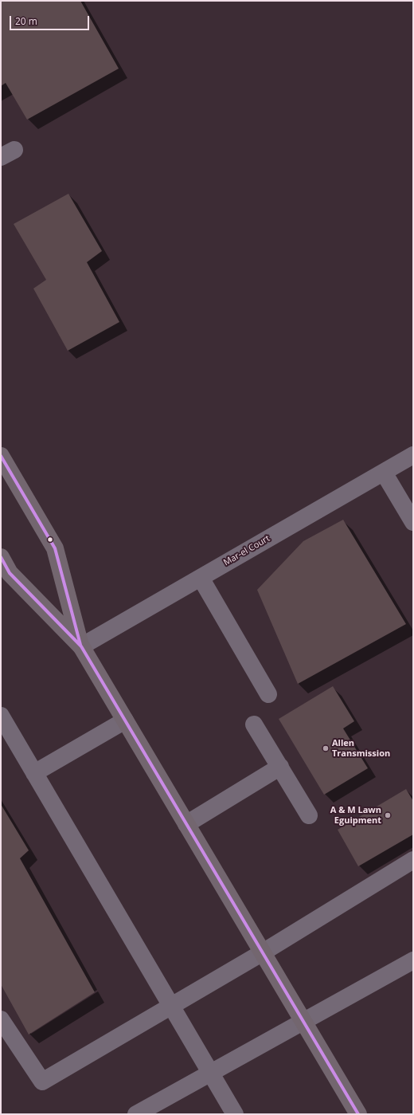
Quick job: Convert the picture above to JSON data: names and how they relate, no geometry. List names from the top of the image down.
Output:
{
  "streets": {
    "street": ["Mar-el Court"]
  },
  "places": ["Allen Transmission", "A & M Lawn Eguipment"],
  "scale_bar": "20 m"
}
